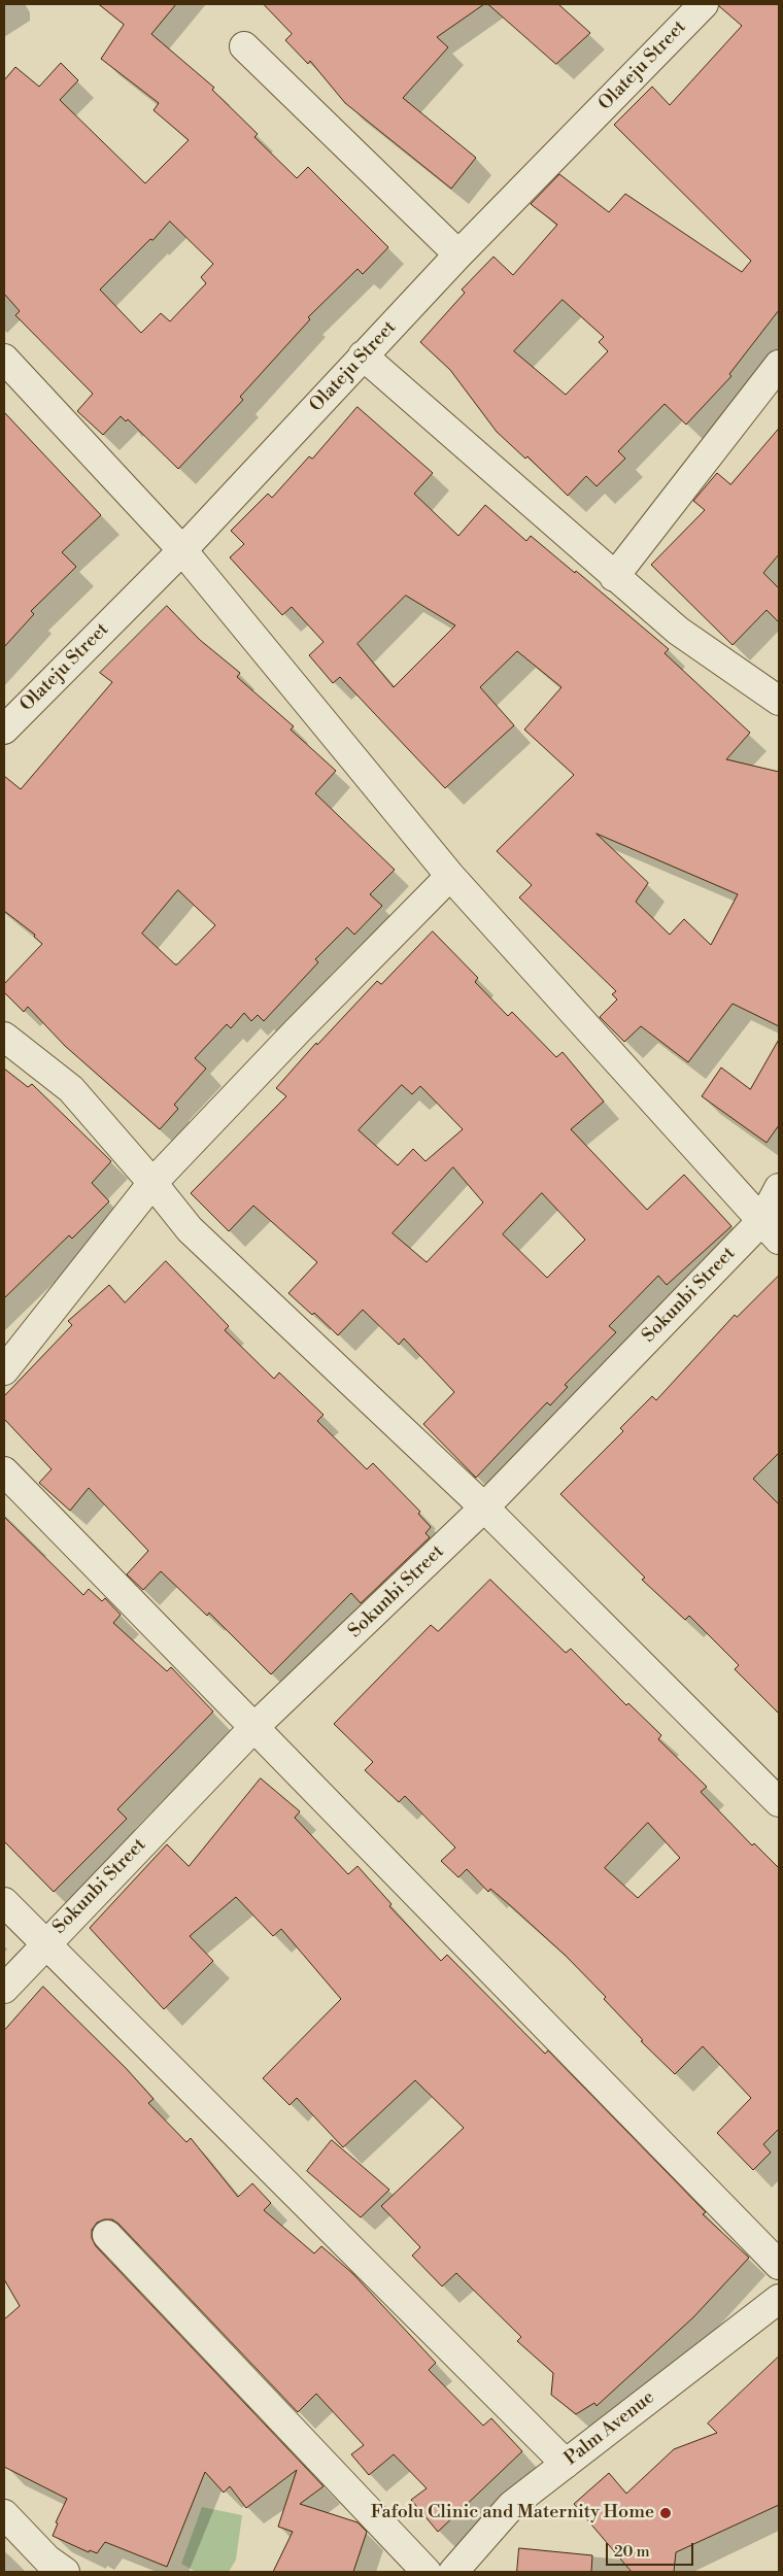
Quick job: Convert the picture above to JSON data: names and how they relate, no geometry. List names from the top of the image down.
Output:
{
  "streets": {
    "street": ["Olateju Street", "Sokunbi Street", "Palm Avenue"]
  },
  "places": ["Fafolu Clinic and Maternity Home"],
  "scale_bar": "20 m"
}
